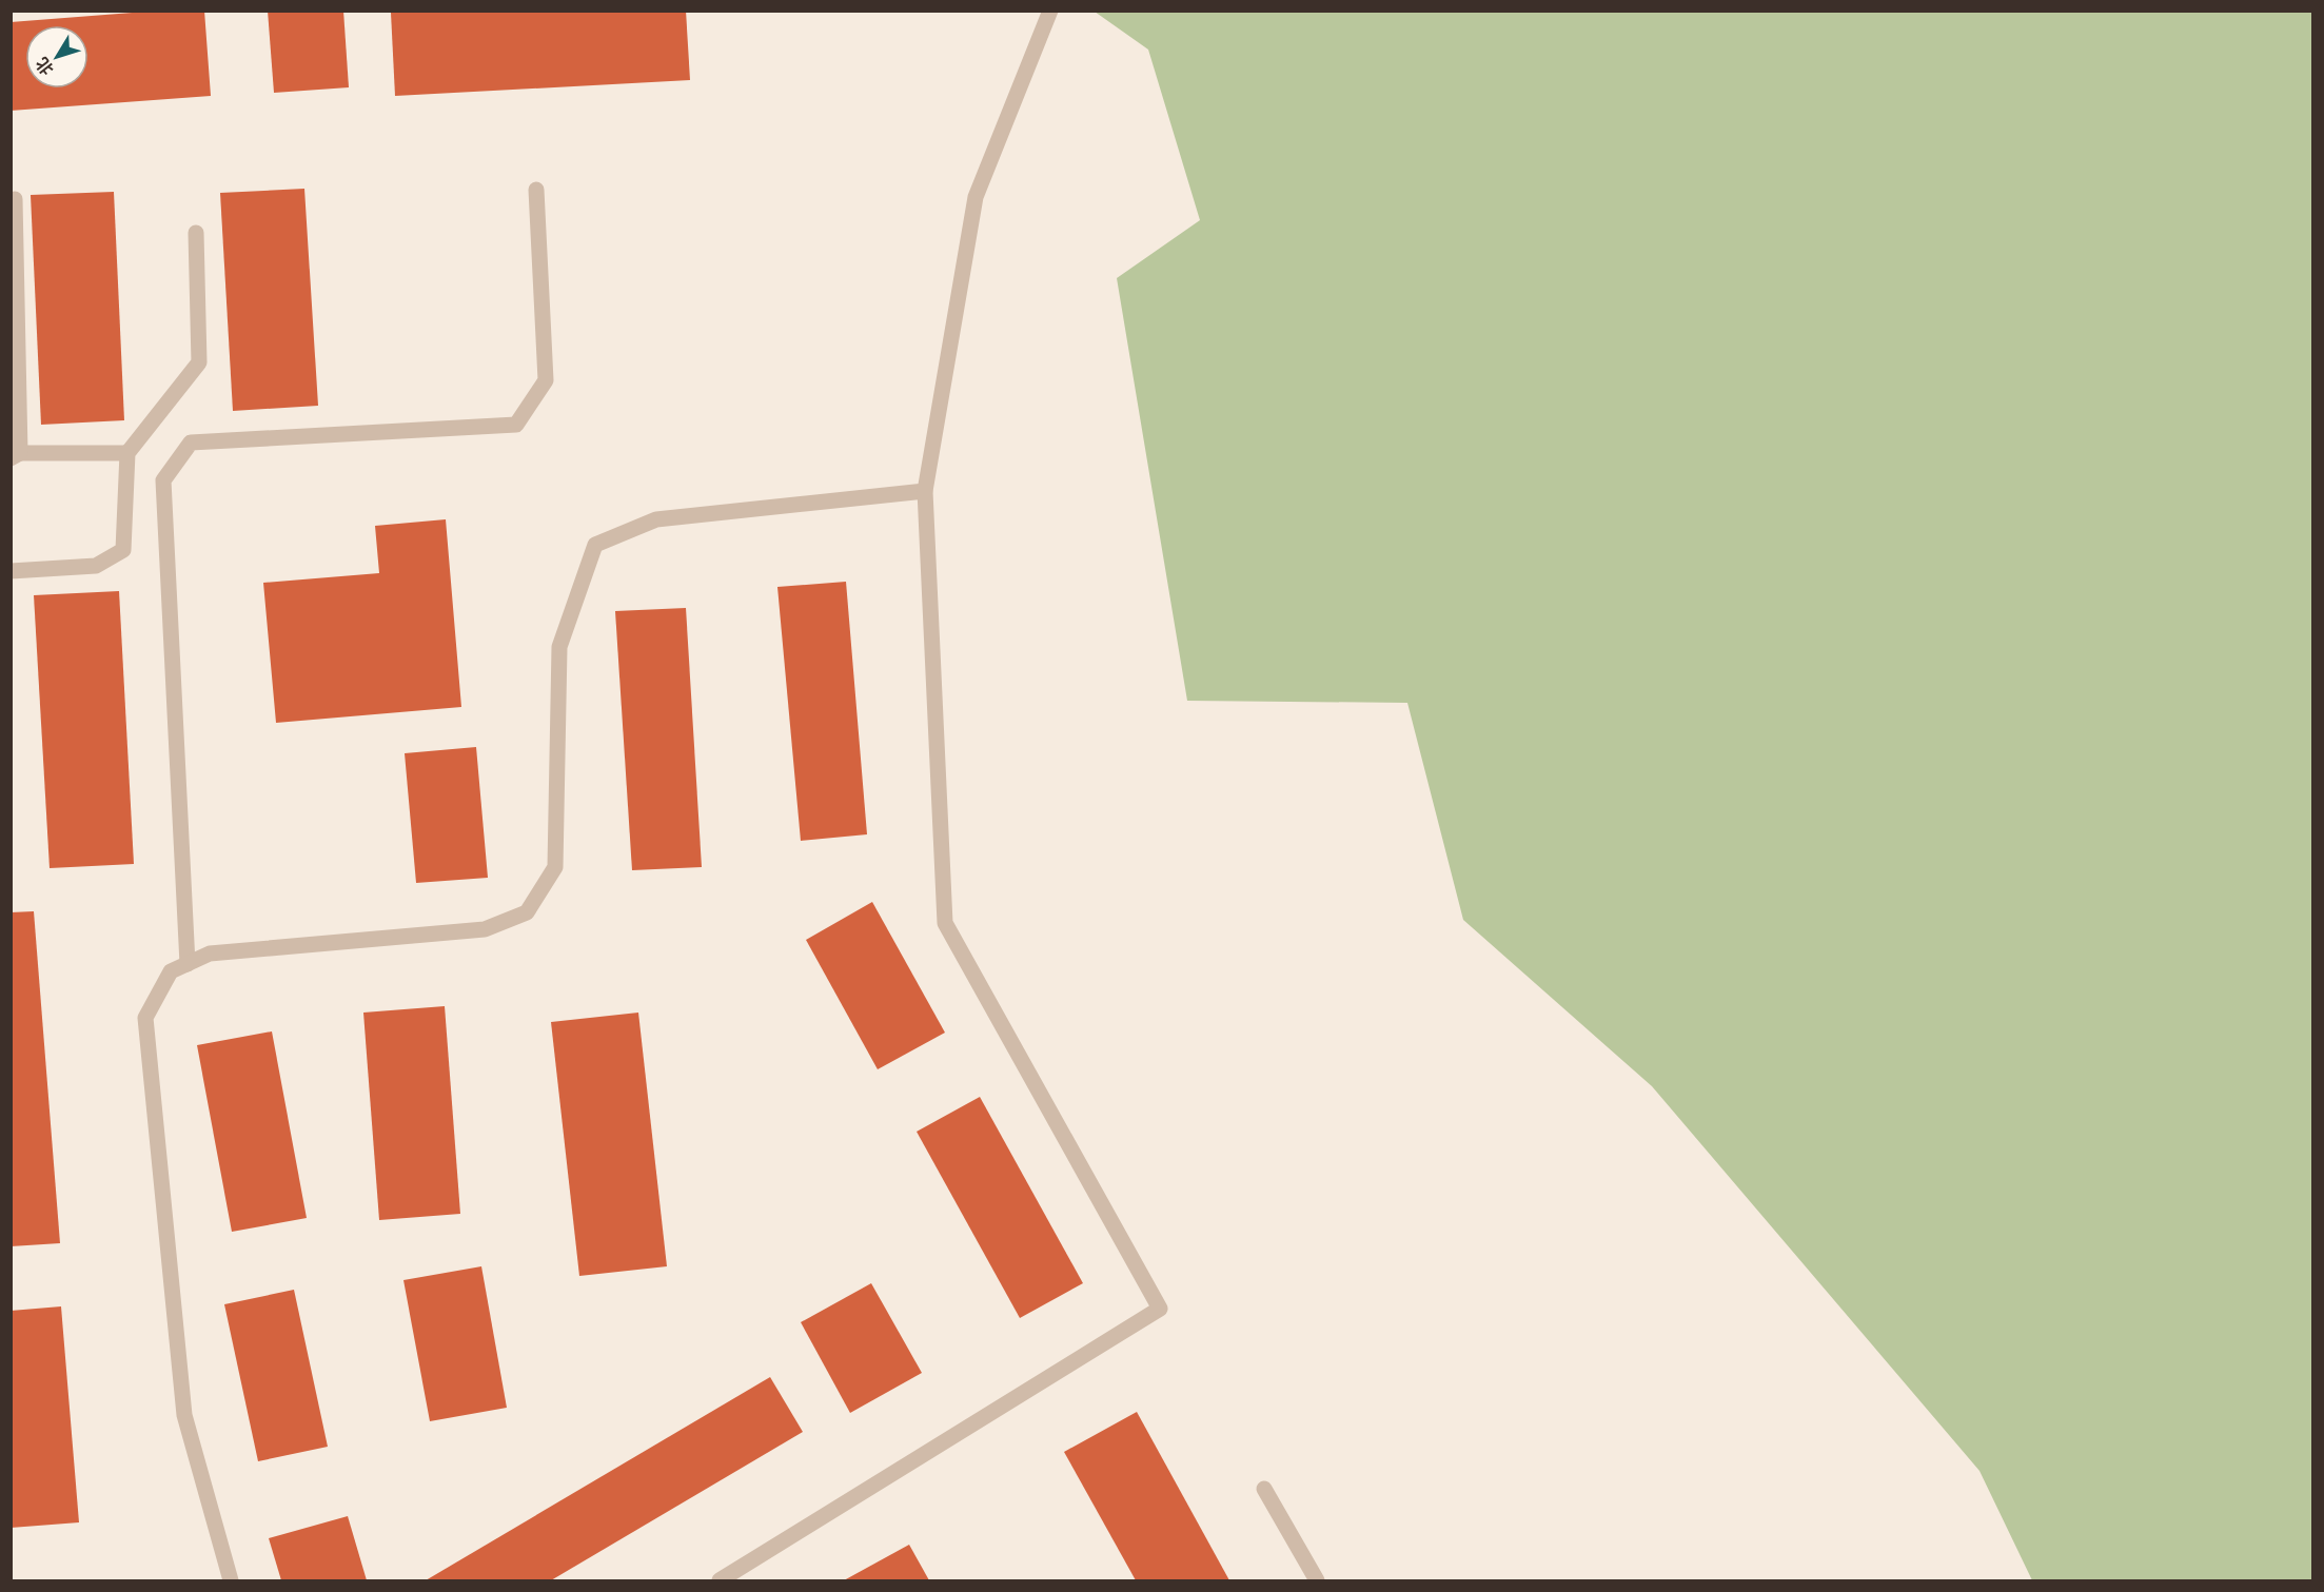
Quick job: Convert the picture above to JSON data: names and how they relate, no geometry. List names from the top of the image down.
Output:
{
  "north": "bottom left"
}
